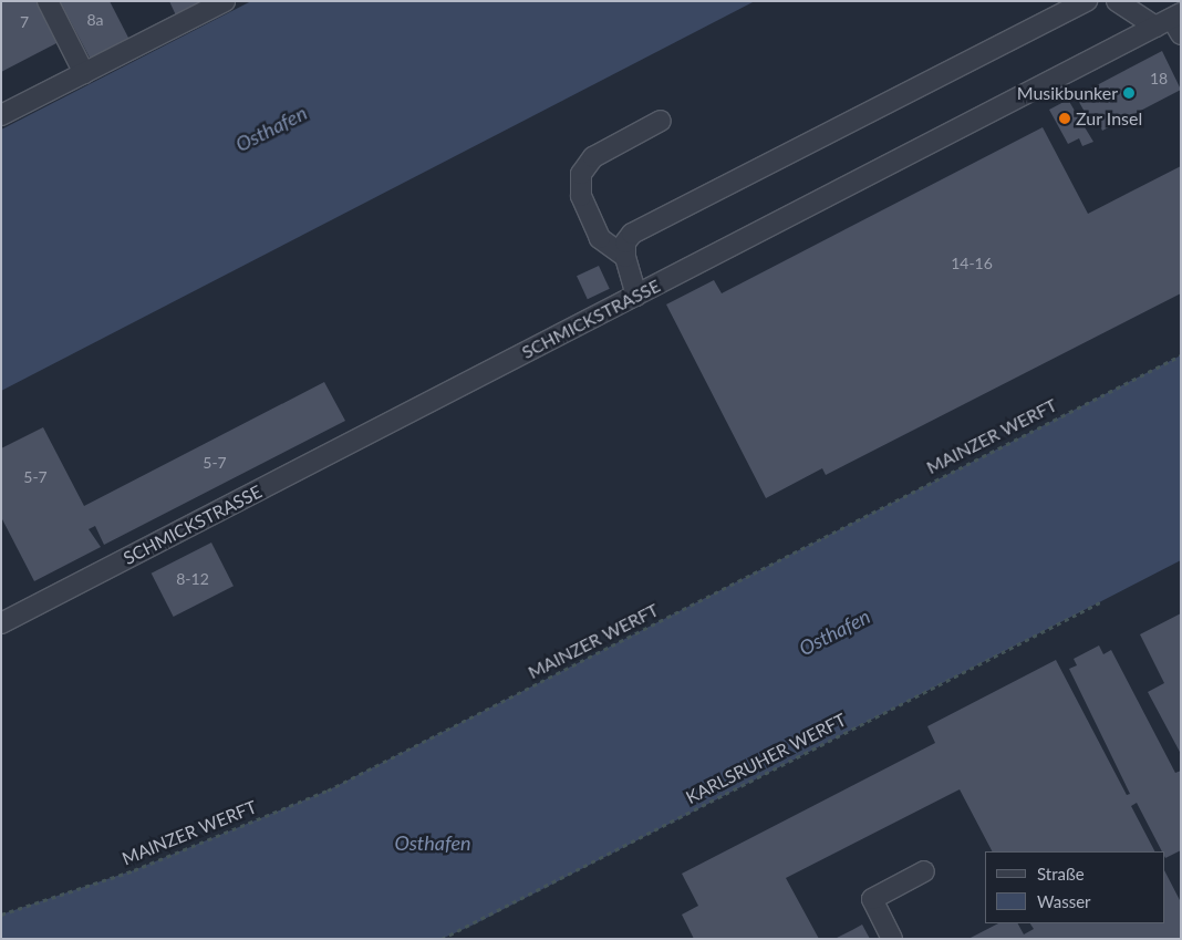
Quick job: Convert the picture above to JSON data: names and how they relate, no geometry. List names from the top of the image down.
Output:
{
  "streets": {
    "street": ["SCHMICKSTRASSE"],
    "path": ["MAINZER WERFT", "KARLSRUHER WERFT"]
  },
  "water": ["Osthafen"],
  "places": ["Musikbunker", "Zur Insel"],
  "house_numbers": [
    "8a",
    "7",
    "18",
    "14-16",
    "5-7",
    "5-7",
    "8-12"
  ],
  "legend": ["Straße", "Wasser"]
}
